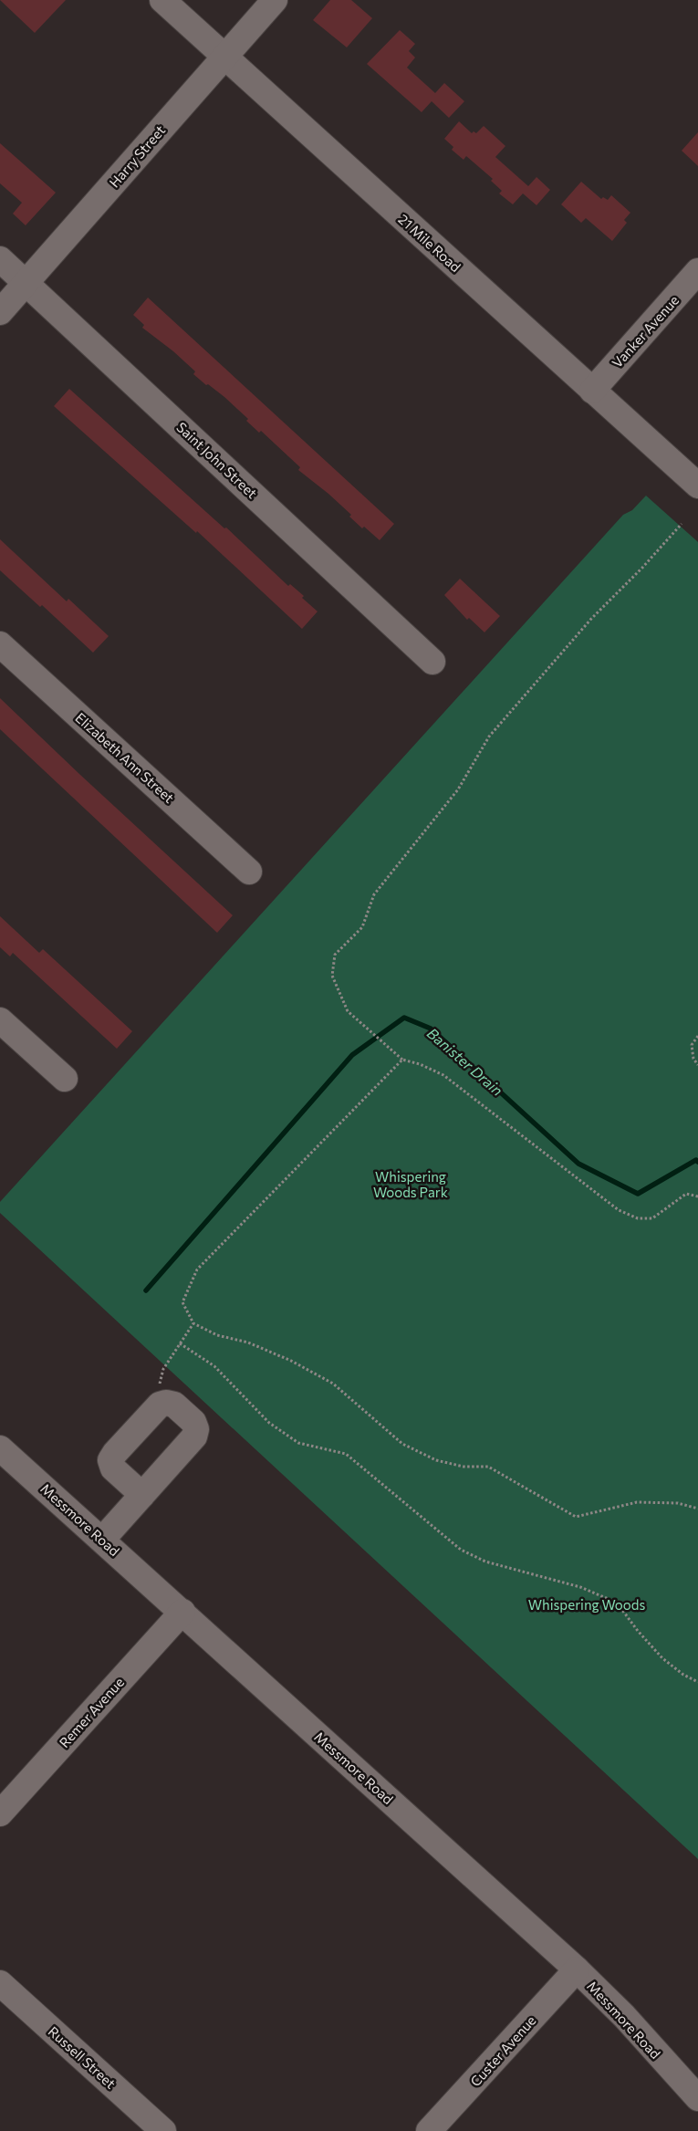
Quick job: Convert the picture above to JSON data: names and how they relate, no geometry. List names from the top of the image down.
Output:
{
  "streets": {
    "street": [
      "Harry Street",
      "21 Mile Road",
      "Vanker Avenue",
      "Saint John Street",
      "Elizabeth Ann Street",
      "Messmore Road",
      "Remer Avenue",
      "Custer Avenue",
      "Russell Street"
    ]
  },
  "crossings": [
    ["Harry Street", "21 Mile Road"],
    ["Harry Street", "Saint John Street"],
    ["21 Mile Road", "Vanker Avenue"],
    ["Messmore Road", "Remer Avenue"],
    ["Messmore Road", "Custer Avenue"]
  ],
  "water": ["Banister Drain"],
  "parks": ["Whispering Woods Park", "Whispering Woods"]
}
